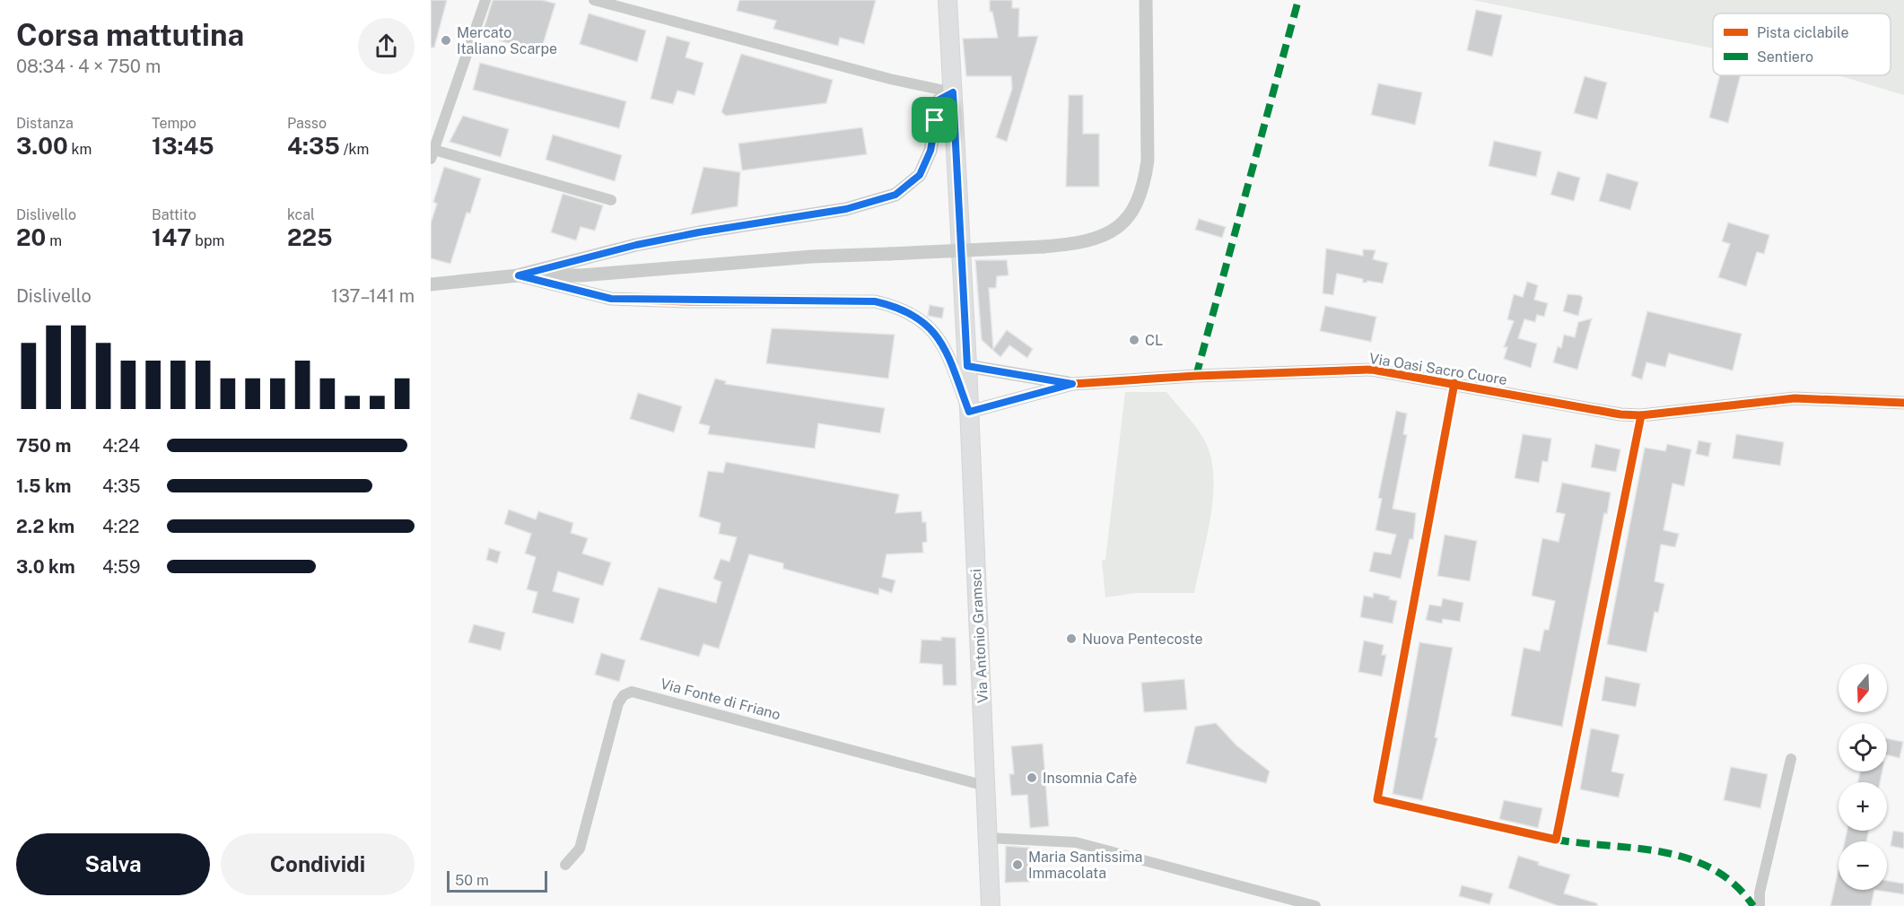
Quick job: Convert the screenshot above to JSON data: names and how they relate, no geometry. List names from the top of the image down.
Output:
{
  "streets": {
    "main road": ["Via Antonio Gramsci"],
    "street": ["Via Oasi Sacro Cuore", "Via Fonte di Friano"]
  },
  "crossings": [
    ["Via Oasi Sacro Cuore", "Via Antonio Gramsci"],
    ["Via Antonio Gramsci", "Via Fonte di Friano"]
  ],
  "places": [
    "Mercato Italiano Scarpe",
    "CL",
    "Nuova Pentecoste",
    "Insomnia Cafè",
    "Maria Santissima Immacolata"
  ],
  "legend": ["Pista ciclabile", "Sentiero"],
  "scale_bar": "50 m",
  "north": "bottom",
  "page": {
    "heading": ["Corsa mattutina", "08:34 · 4 × 750 m"],
    "stats": [
      ["Distanza", "3.00 km"],
      ["Tempo", "13:45"],
      ["Passo", "4:35 /km"],
      ["Dislivello", "20 m"],
      ["Battito", "147 bpm"],
      ["kcal", "225"]
    ],
    "chart": ["Dislivello", "137–141 m"],
    "list": [
      {
        "name": "750 m",
        "note": "4:24"
      },
      {
        "name": "1.5 km",
        "note": "4:35"
      },
      {
        "name": "2.2 km",
        "note": "4:22"
      },
      {
        "name": "3.0 km",
        "note": "4:59"
      }
    ],
    "map_buttons": ["+", "−"],
    "buttons": ["Salva", "Condividi"],
    "scale": "50 m"
  }
}
